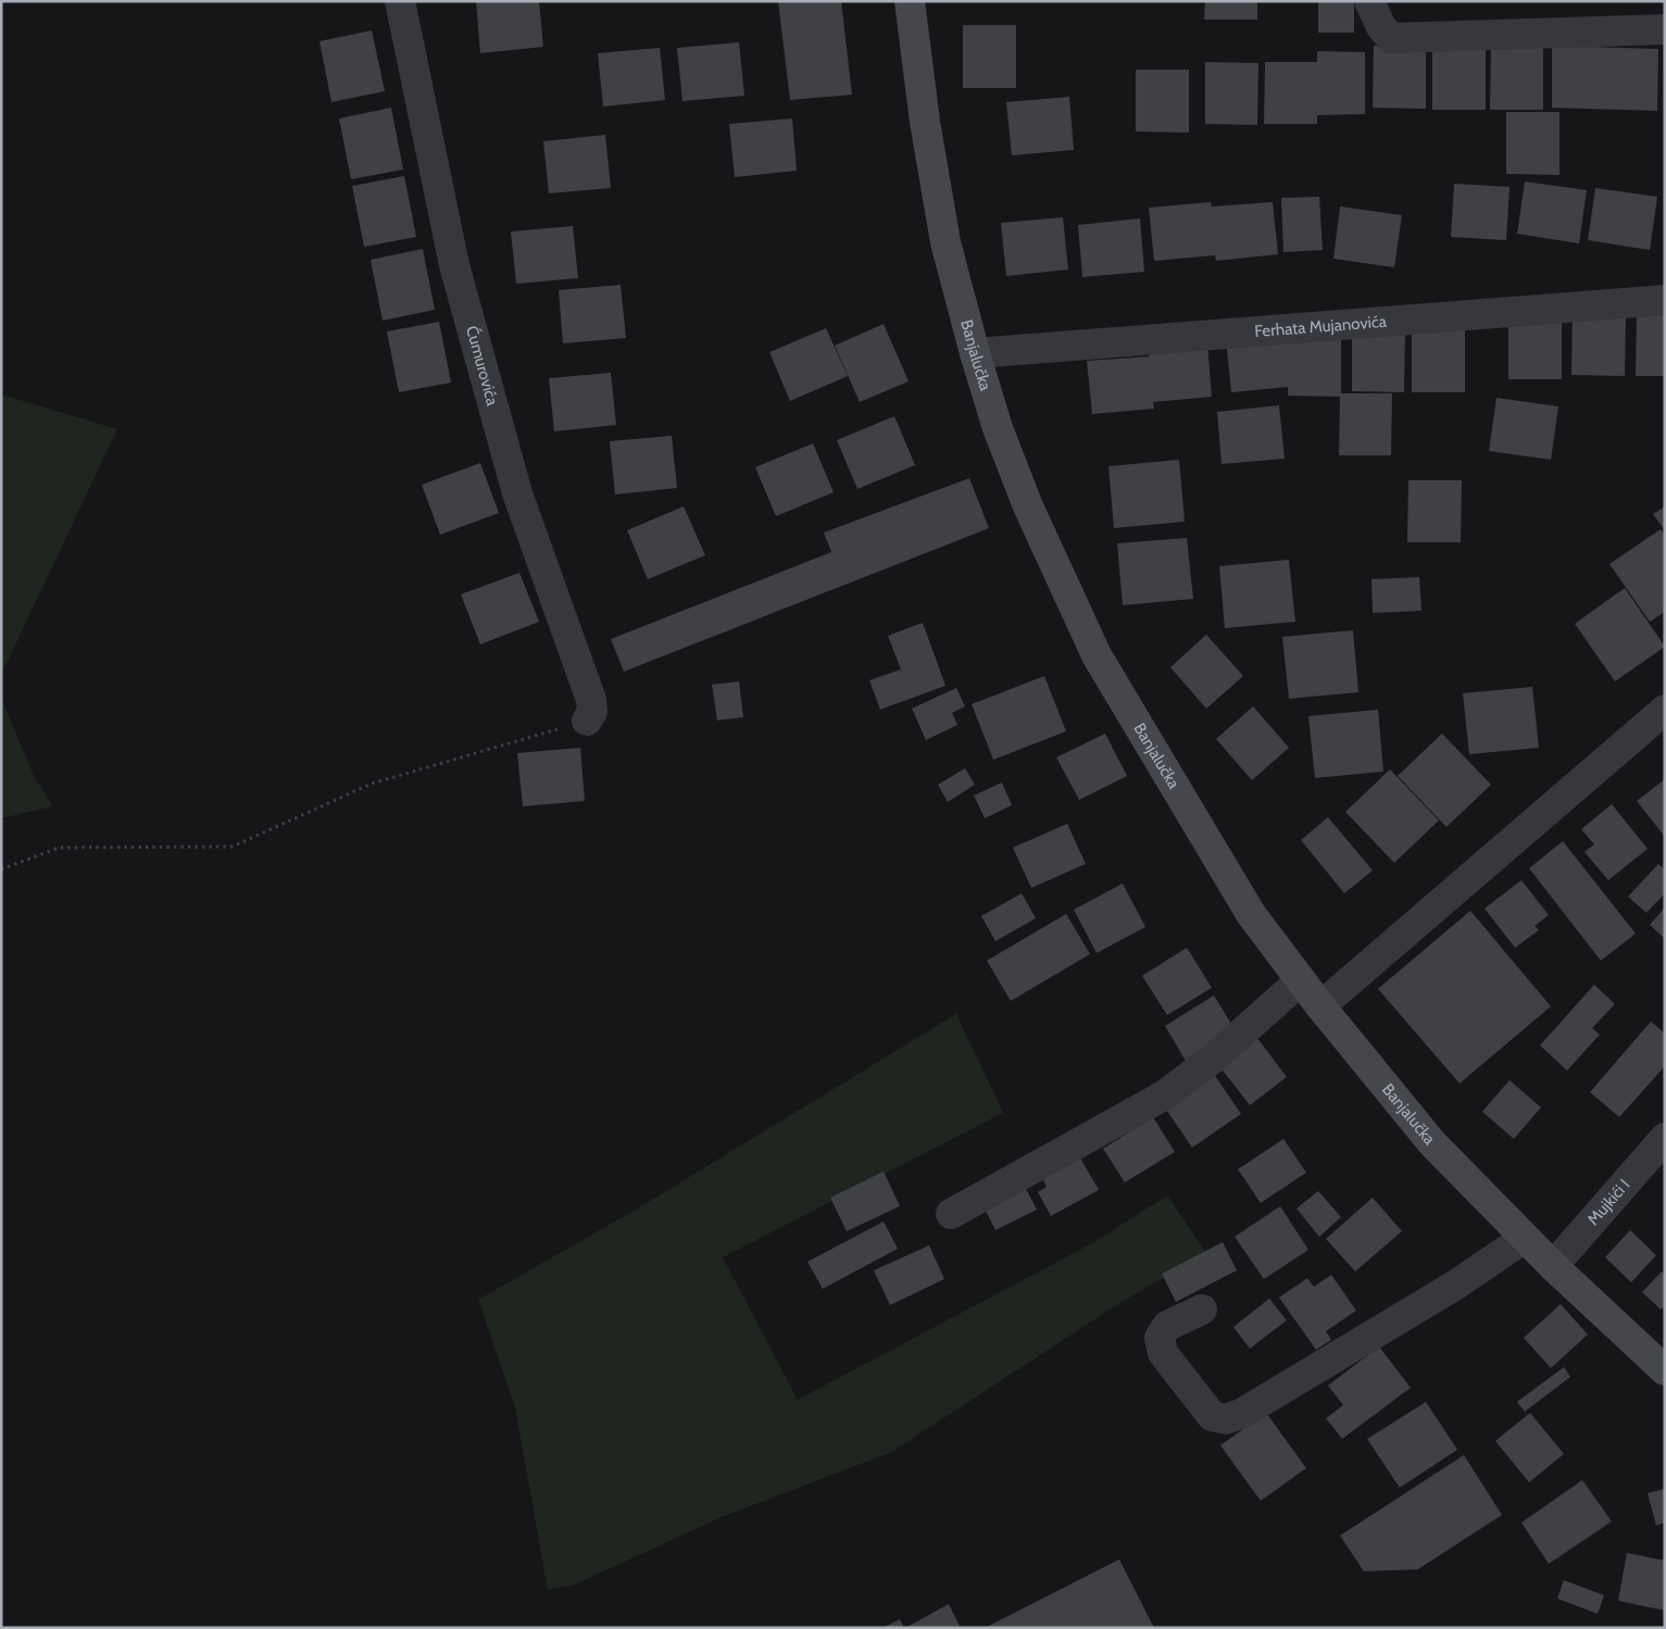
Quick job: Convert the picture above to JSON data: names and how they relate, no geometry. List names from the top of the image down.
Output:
{
  "streets": {
    "main road": ["Banjalučka"],
    "street": ["Ferhata Mujanovića", "Ćumurovića", "Mujkići I"]
  },
  "crossings": [
    ["Ferhata Mujanovića", "Banjalučka"],
    ["Banjalučka", "Mujkići I"]
  ]
}
